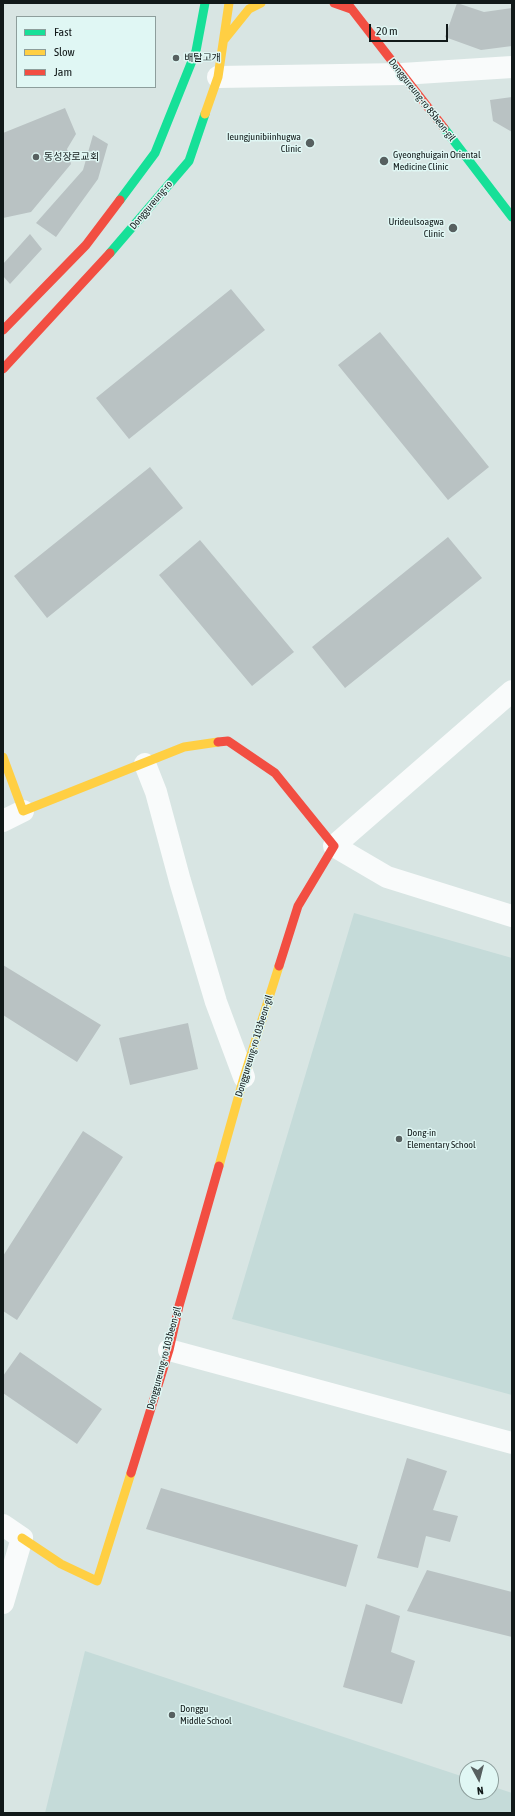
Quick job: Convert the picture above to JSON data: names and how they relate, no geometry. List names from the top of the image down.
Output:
{
  "streets": {
    "street": ["Donggureung-ro 85beon-gil", "Donggureung-ro", "Donggureung-ro 103beon-gil"]
  },
  "places": [
    "배탈고개",
    "Ieungjunibiinhugwa Clinic",
    "동성장로교회",
    "Gyeonghuigain Oriental Medicine Clinic",
    "Urideulsoagwa Clinic",
    "Dong-in Elementary School",
    "Donggu Middle School"
  ],
  "legend": ["Fast", "Slow", "Jam"],
  "scale_bar": "20 m",
  "north": "bottom"
}
